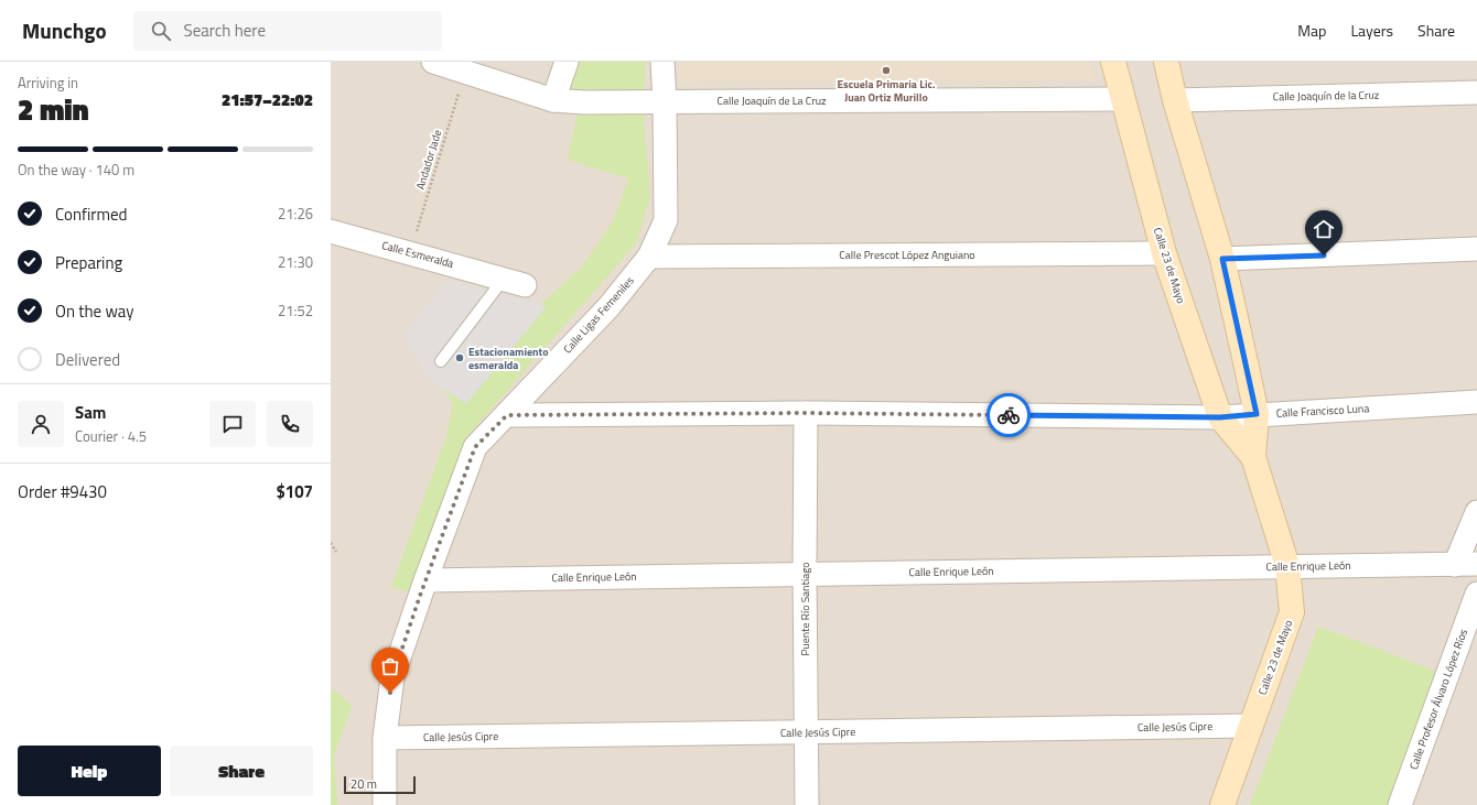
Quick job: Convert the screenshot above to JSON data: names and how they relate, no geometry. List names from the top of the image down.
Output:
{
  "streets": {
    "street": [
      "Calle Joaquín de la Cruz",
      "Calle Joaquín de La Cruz",
      "Calle Esmeralda",
      "Calle Prescot López Anguiano",
      "Calle 23 de Mayo",
      "Calle Ligas Femeniles",
      "Calle Francisco Luna",
      "Calle Enrique León",
      "Puente Río Santiago",
      "Calle Profesor Álvaro López Ríos",
      "Calle Jesús Cipre"
    ],
    "path": ["Andador Jade"]
  },
  "crossings": [
    ["Calle Joaquín de la Cruz", "Calle 23 de Mayo"],
    ["Calle Joaquín de La Cruz", "Calle 23 de Mayo"],
    ["Calle Joaquín de La Cruz", "Calle Ligas Femeniles"],
    ["Andador Jade", "Calle Esmeralda"],
    ["Calle Prescot López Anguiano", "Calle 23 de Mayo"],
    ["Calle Prescot López Anguiano", "Calle Ligas Femeniles"],
    ["Calle 23 de Mayo", "Calle Francisco Luna"],
    ["Calle 23 de Mayo", "Calle Enrique León"],
    ["Calle 23 de Mayo", "Calle Jesús Cipre"],
    ["Calle Ligas Femeniles", "Calle Francisco Luna"],
    ["Calle Ligas Femeniles", "Calle Enrique León"],
    ["Calle Ligas Femeniles", "Calle Jesús Cipre"],
    ["Calle Francisco Luna", "Puente Río Santiago"],
    ["Calle Enrique León", "Puente Río Santiago"],
    ["Puente Río Santiago", "Calle Jesús Cipre"]
  ],
  "places": ["Escuela Primaria Lic. Juan Ortiz Murillo", "Estacionamiento esmeralda"],
  "scale_bar": "20 m",
  "page": {
    "header": "Munchgo",
    "search": "Search here",
    "nav": ["Map", "Layers", "Share"],
    "heading": ["2 min", "Arriving in", "21:57–22:02"],
    "panel": [
      "Sam",
      "Courier · 4.5",
      "Order #9430",
      "$107"
    ],
    "bar": "On the way · 140 m",
    "list": [
      ["Confirmed", "21:26"],
      ["Preparing", "21:30"],
      ["On the way", "21:52"],
      "Delivered"
    ],
    "buttons": ["Help", "Share"],
    "scale": "20 m"
  }
}
